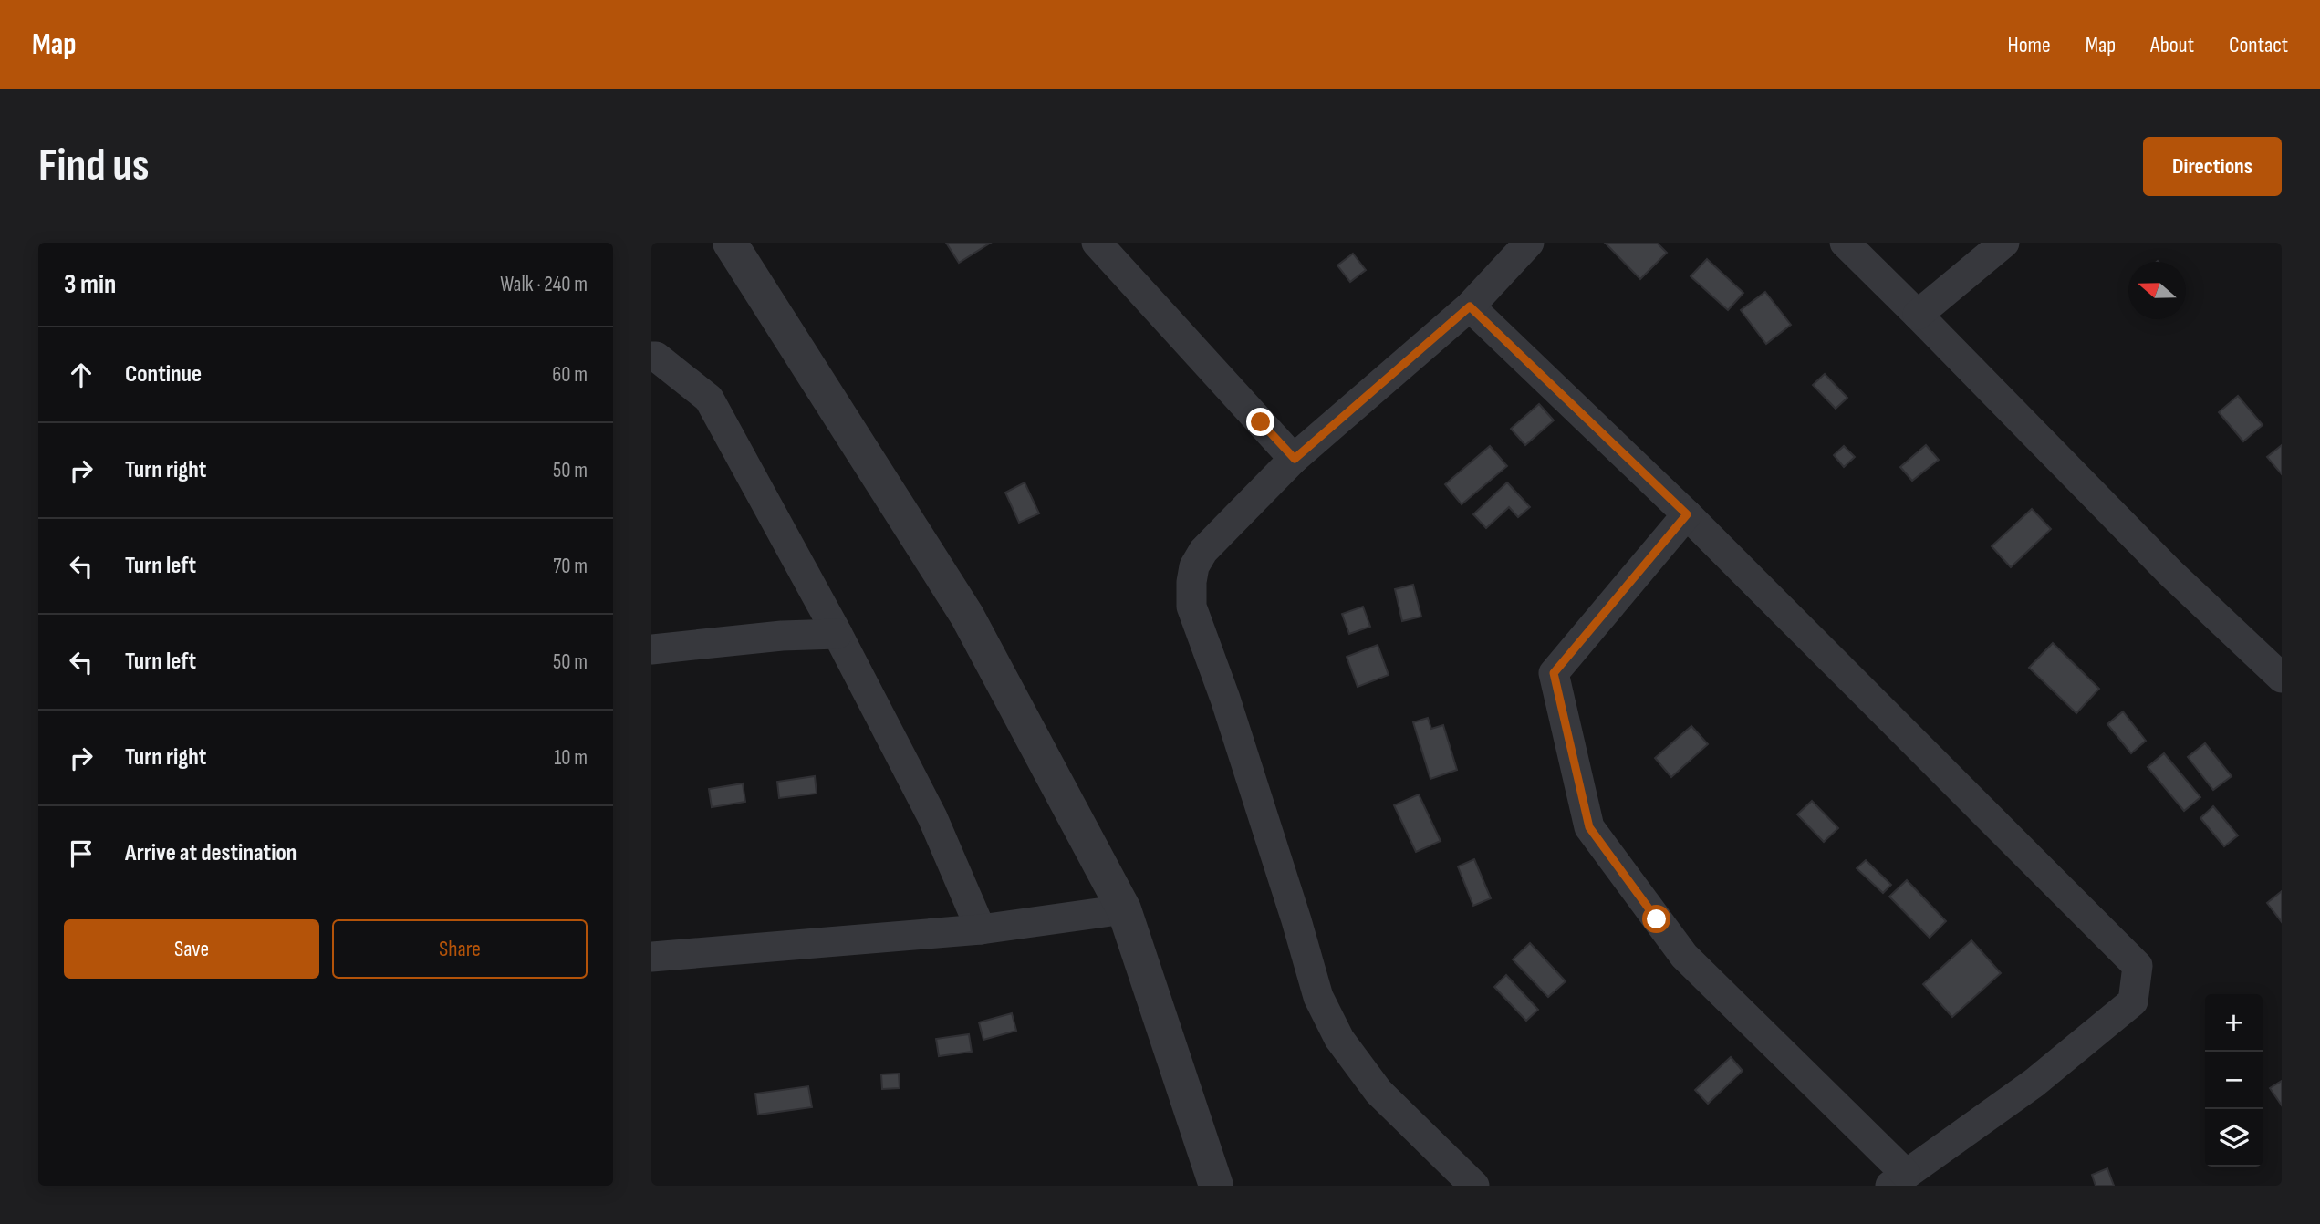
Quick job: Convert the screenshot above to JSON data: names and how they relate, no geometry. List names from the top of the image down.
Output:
{
  "north": "left",
  "page": {
    "header": "Map",
    "nav": [
      "Home",
      "Map",
      "About",
      "Contact"
    ],
    "buttons": [
      "Directions",
      ["Save", "Share"]
    ],
    "title": "Find us",
    "heading": ["3 min", "Walk · 240 m"],
    "list": [
      ["Continue", "60 m"],
      ["Turn right", "50 m"],
      ["Turn left", "70 m"],
      ["Turn left", "50 m"],
      ["Turn right", "10 m"],
      "Arrive at destination"
    ],
    "map_buttons": ["+", "−"]
  }
}
